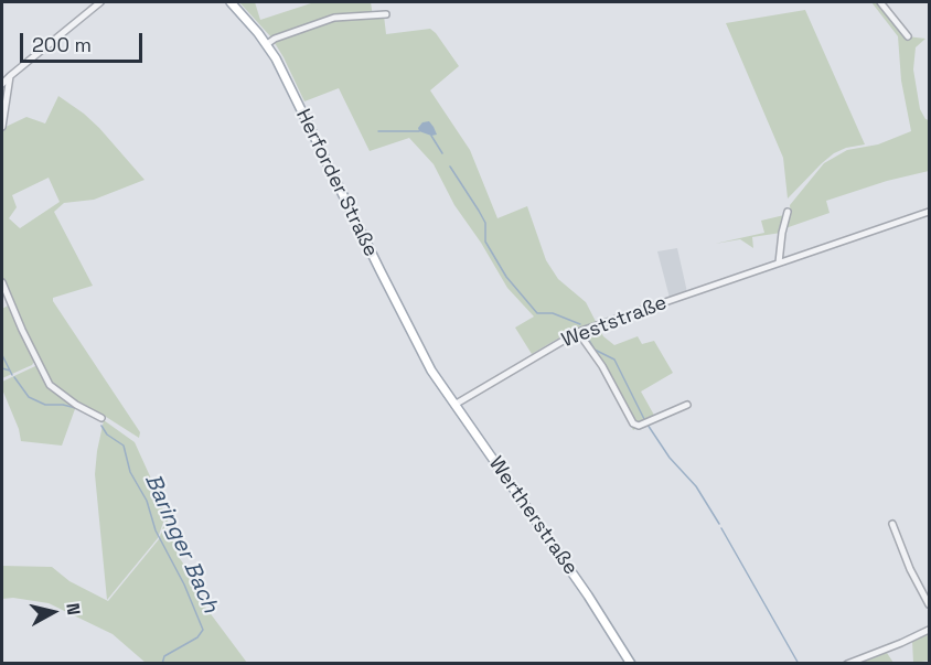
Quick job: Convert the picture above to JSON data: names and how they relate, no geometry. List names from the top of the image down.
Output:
{
  "streets": {
    "main road": ["Herforder Straße", "Wertherstraße"],
    "street": ["Weststraße"]
  },
  "crossings": [
    ["Herforder Straße", "Wertherstraße"],
    ["Weststraße", "Wertherstraße"]
  ],
  "water": ["Baringer Bach"],
  "scale_bar": "200 m",
  "north": "right"
}
